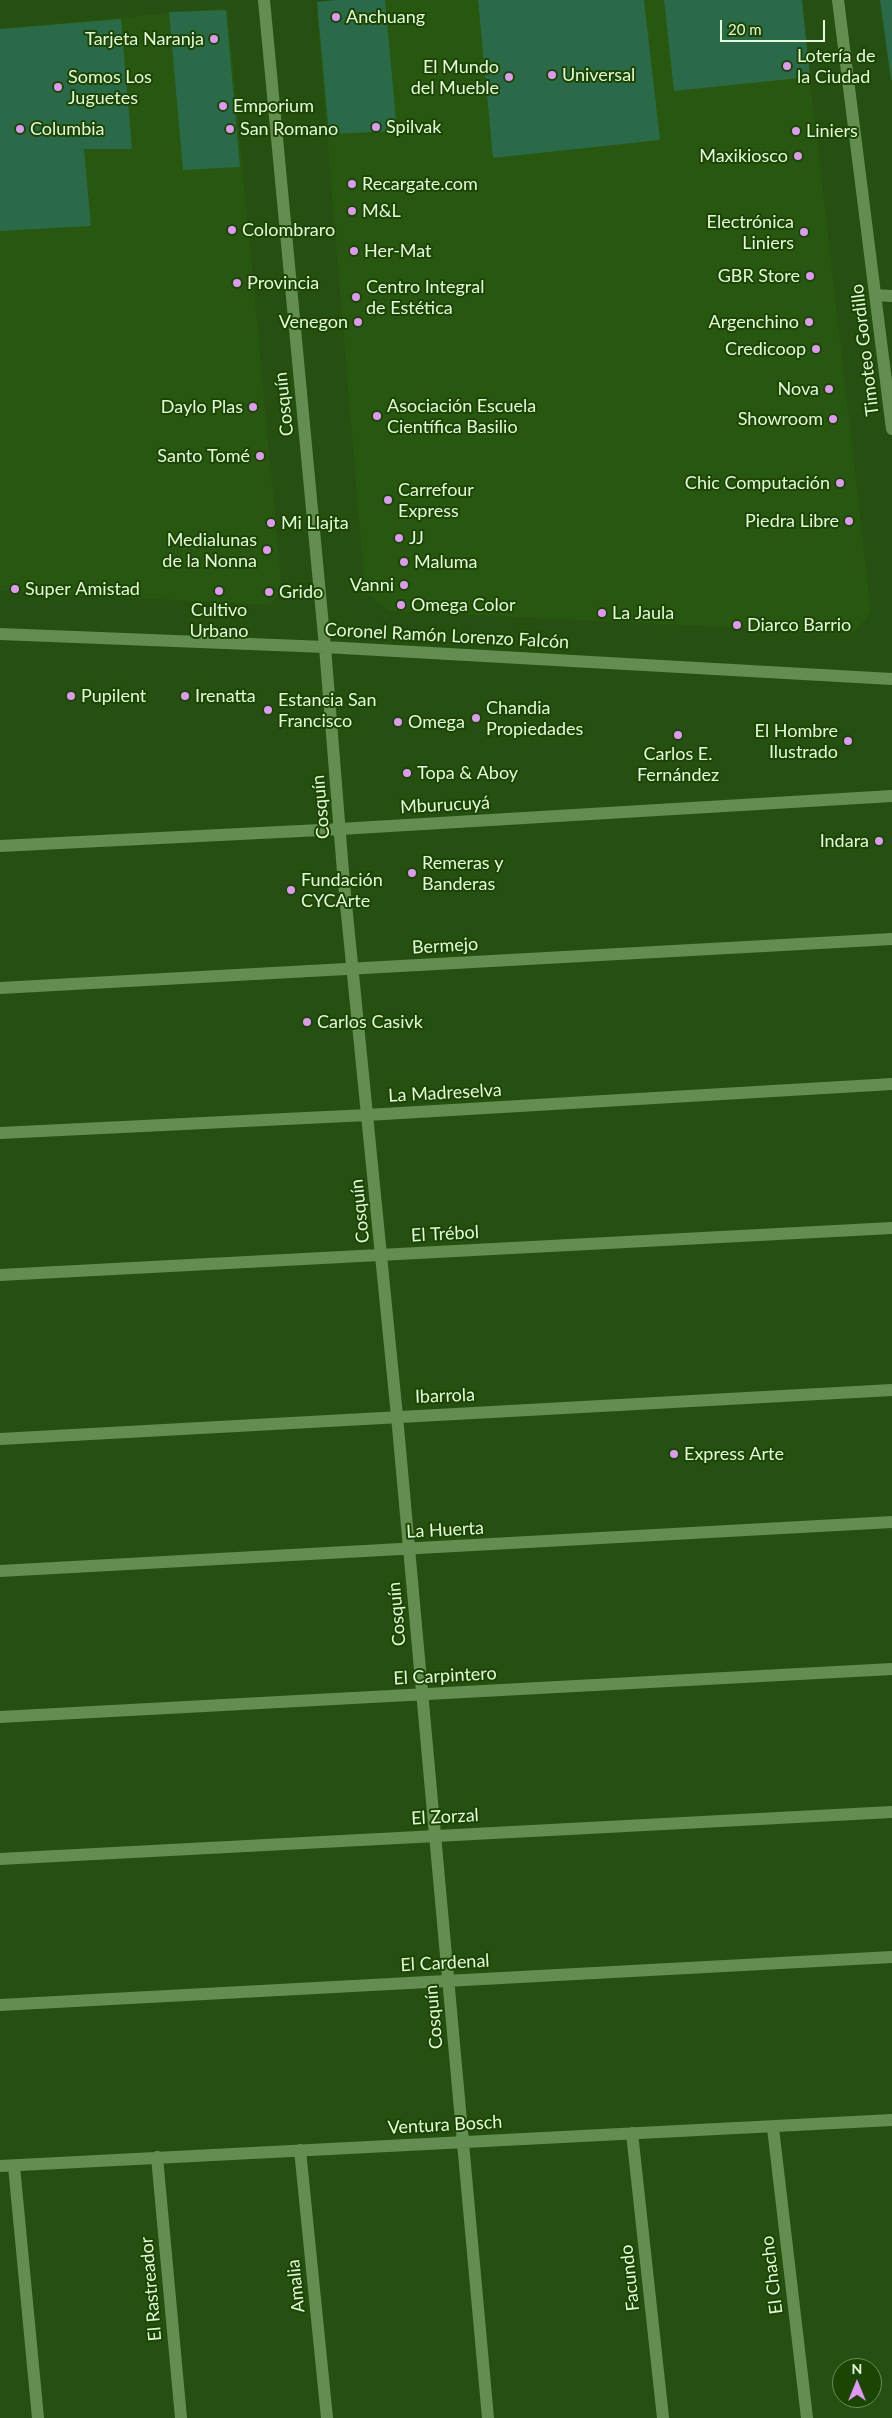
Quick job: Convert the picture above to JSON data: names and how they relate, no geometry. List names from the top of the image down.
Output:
{
  "streets": {
    "street": [
      "Timoteo Gordillo",
      "Cosquín",
      "Coronel Ramón Lorenzo Falcón",
      "Mburucuyá",
      "Bermejo",
      "La Madreselva",
      "El Trébol",
      "Ibarrola",
      "La Huerta",
      "El Carpintero",
      "El Zorzal",
      "El Cardenal",
      "Ventura Bosch",
      "El Chacho",
      "Facundo",
      "Amalia",
      "El Rastreador"
    ]
  },
  "crossings": [
    ["Cosquín", "Coronel Ramón Lorenzo Falcón"],
    ["Cosquín", "Mburucuyá"],
    ["Cosquín", "Bermejo"],
    ["Cosquín", "La Madreselva"],
    ["Cosquín", "El Trébol"],
    ["Cosquín", "Ibarrola"],
    ["Cosquín", "La Huerta"],
    ["Cosquín", "El Carpintero"],
    ["Cosquín", "El Zorzal"],
    ["Cosquín", "El Cardenal"],
    ["Cosquín", "Ventura Bosch"],
    ["Ventura Bosch", "El Chacho"],
    ["Ventura Bosch", "Facundo"],
    ["Ventura Bosch", "Amalia"],
    ["Ventura Bosch", "El Rastreador"]
  ],
  "places": [
    "Anchuang",
    "Tarjeta Naranja",
    "Lotería de la Ciudad",
    "Universal",
    "El Mundo del Mueble",
    "Somos Los Juguetes",
    "Emporium",
    "Spilvak",
    "Columbia",
    "San Romano",
    "Liniers",
    "Maxikiosco",
    "Recargate.com",
    "M&L",
    "Colombraro",
    "Electrónica Liniers",
    "Her-Mat",
    "GBR Store",
    "Provincia",
    "Centro Integral de Estética",
    "Venegon",
    "Argenchino",
    "Credicoop",
    "Nova",
    "Daylo Plas",
    "Asociación Escuela Científica Basilio",
    "Showroom",
    "Santo Tomé",
    "Chic Computación",
    "Carrefour Express",
    "Piedra Libre",
    "Mi Llajta",
    "JJ",
    "Medialunas de la Nonna",
    "Maluma",
    "Vanni",
    "Super Amistad",
    "Cultivo Urbano",
    "Grido",
    "Omega Color",
    "La Jaula",
    "Diarco Barrio",
    "Pupilent",
    "Irenatta",
    "Estancia San Francisco",
    "Chandia Propiedades",
    "Omega",
    "Carlos E. Fernández",
    "El Hombre Ilustrado",
    "Topa & Aboy",
    "Indara",
    "Remeras y Banderas",
    "Fundación CYCArte",
    "Carlos Casivk",
    "Express Arte"
  ],
  "scale_bar": "20 m",
  "north": "top"
}
